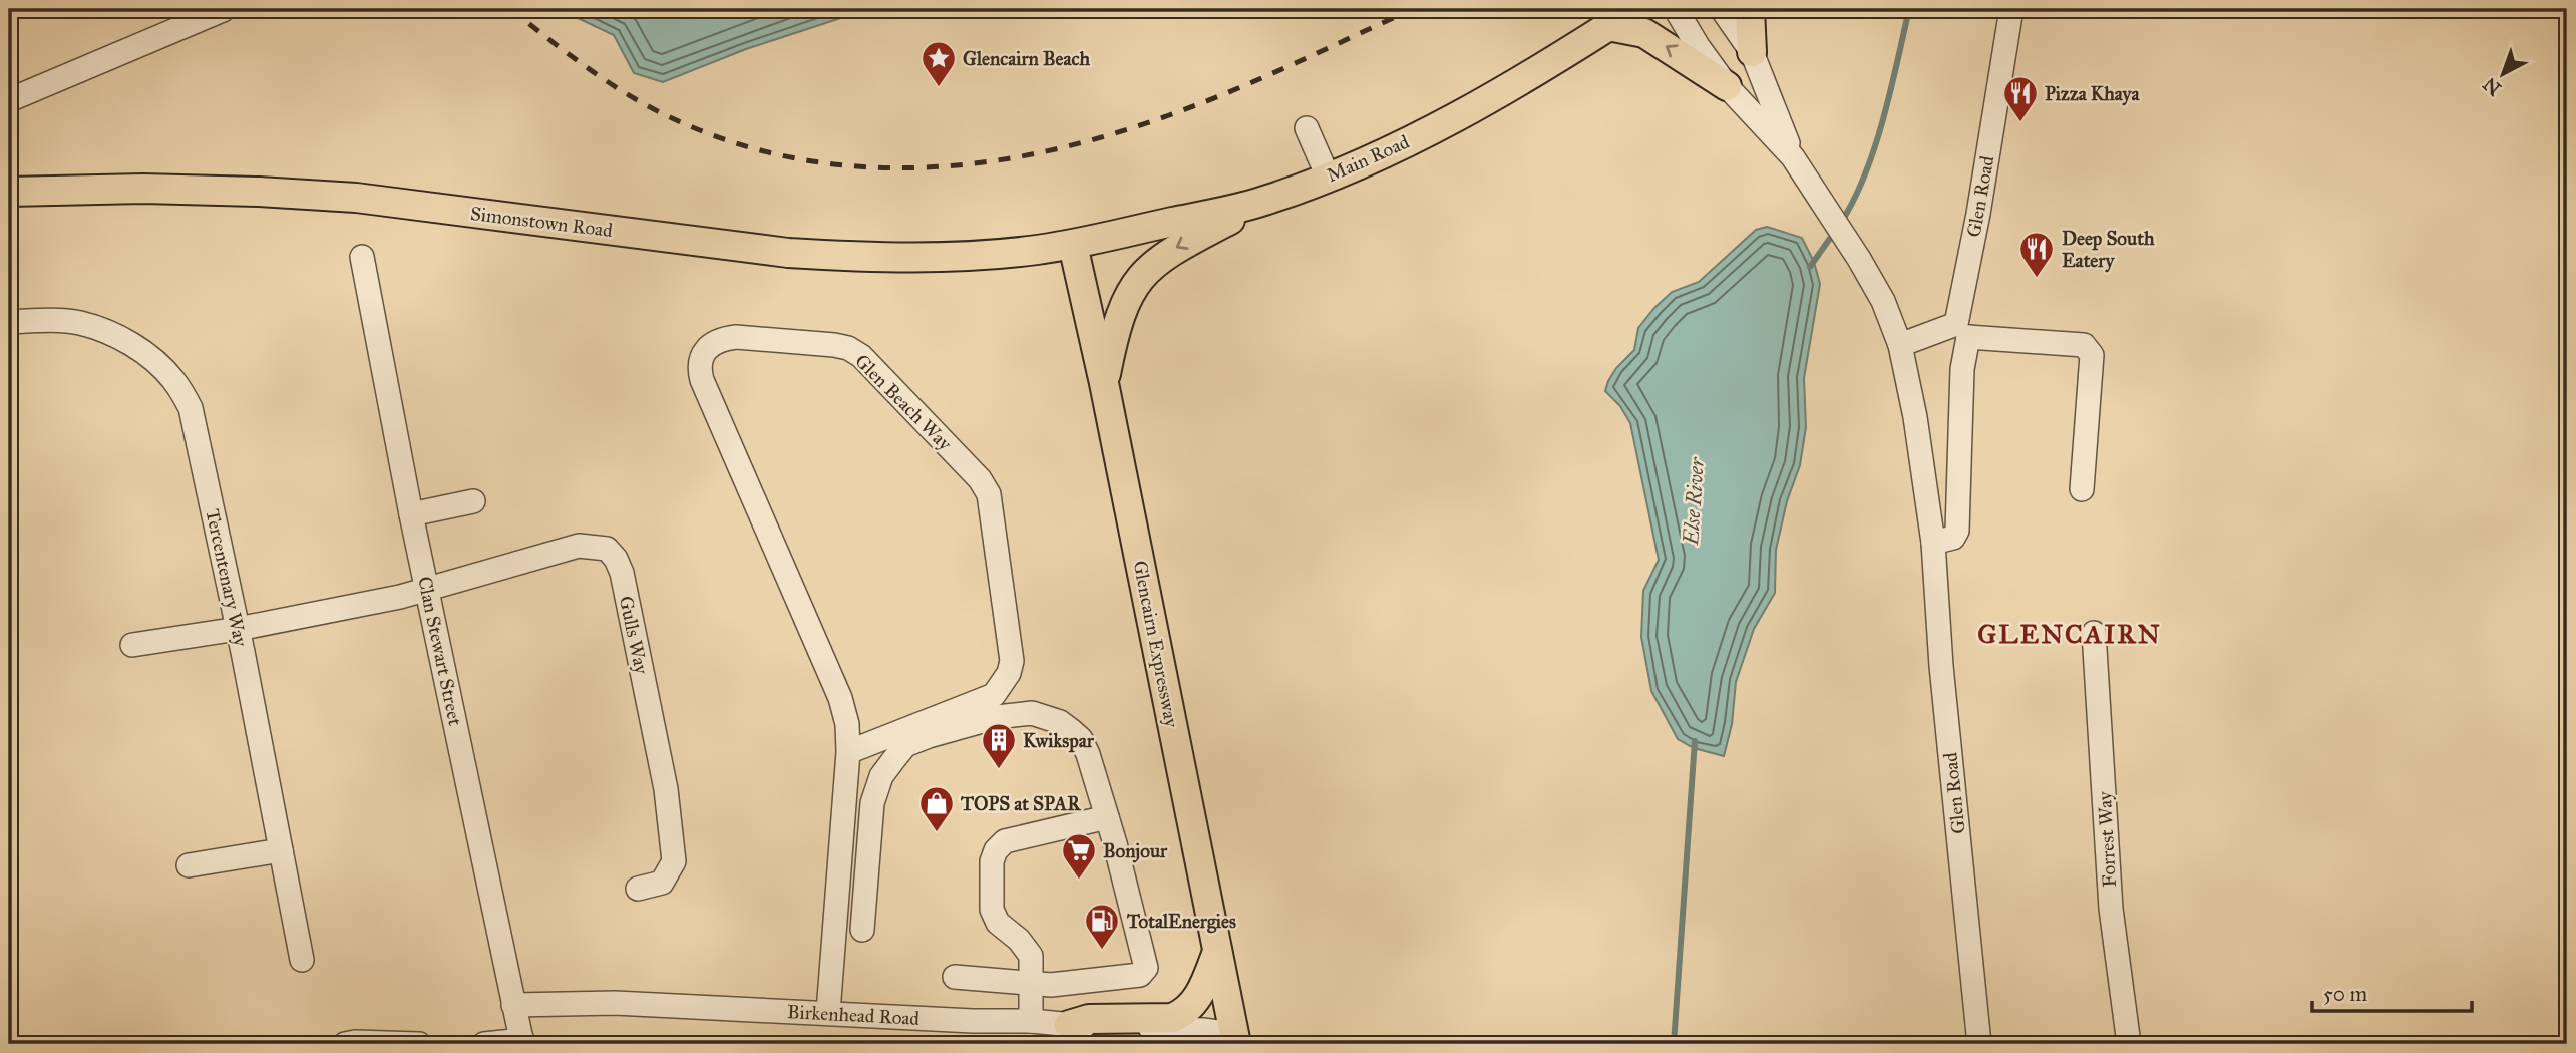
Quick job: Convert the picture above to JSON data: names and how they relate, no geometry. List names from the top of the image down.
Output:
{
  "streets": {
    "main road": ["Main Road", "Simonstown Road", "Glencairn Expressway"],
    "street": [
      "Glen Road",
      "Glen Beach Way",
      "Tercentenary Way",
      "Gulls Way",
      "Clan Stewart Street",
      "Forrest Way",
      "Birkenhead Road"
    ]
  },
  "crossings": [
    ["Main Road", "Simonstown Road"],
    ["Main Road", "Glencairn Expressway"],
    ["Simonstown Road", "Glencairn Expressway"],
    ["Glen Beach Way", "Birkenhead Road"],
    ["Tercentenary Way", "Gulls Way"],
    ["Gulls Way", "Clan Stewart Street"],
    ["Glencairn Expressway", "Birkenhead Road"],
    ["Clan Stewart Street", "Birkenhead Road"]
  ],
  "districts": ["GLENCAIRN"],
  "water": ["Else River"],
  "places": {
    "place": ["Glencairn Beach"],
    "restaurant": ["Pizza Khaya", "Deep South Eatery"],
    "building": ["Kwikspar"],
    "shop": ["TOPS at SPAR"],
    "supermarket": ["Bonjour"],
    "fuel station": ["TotalEnergies"]
  },
  "scale_bar": "50 m",
  "north": "bottom left"
}
